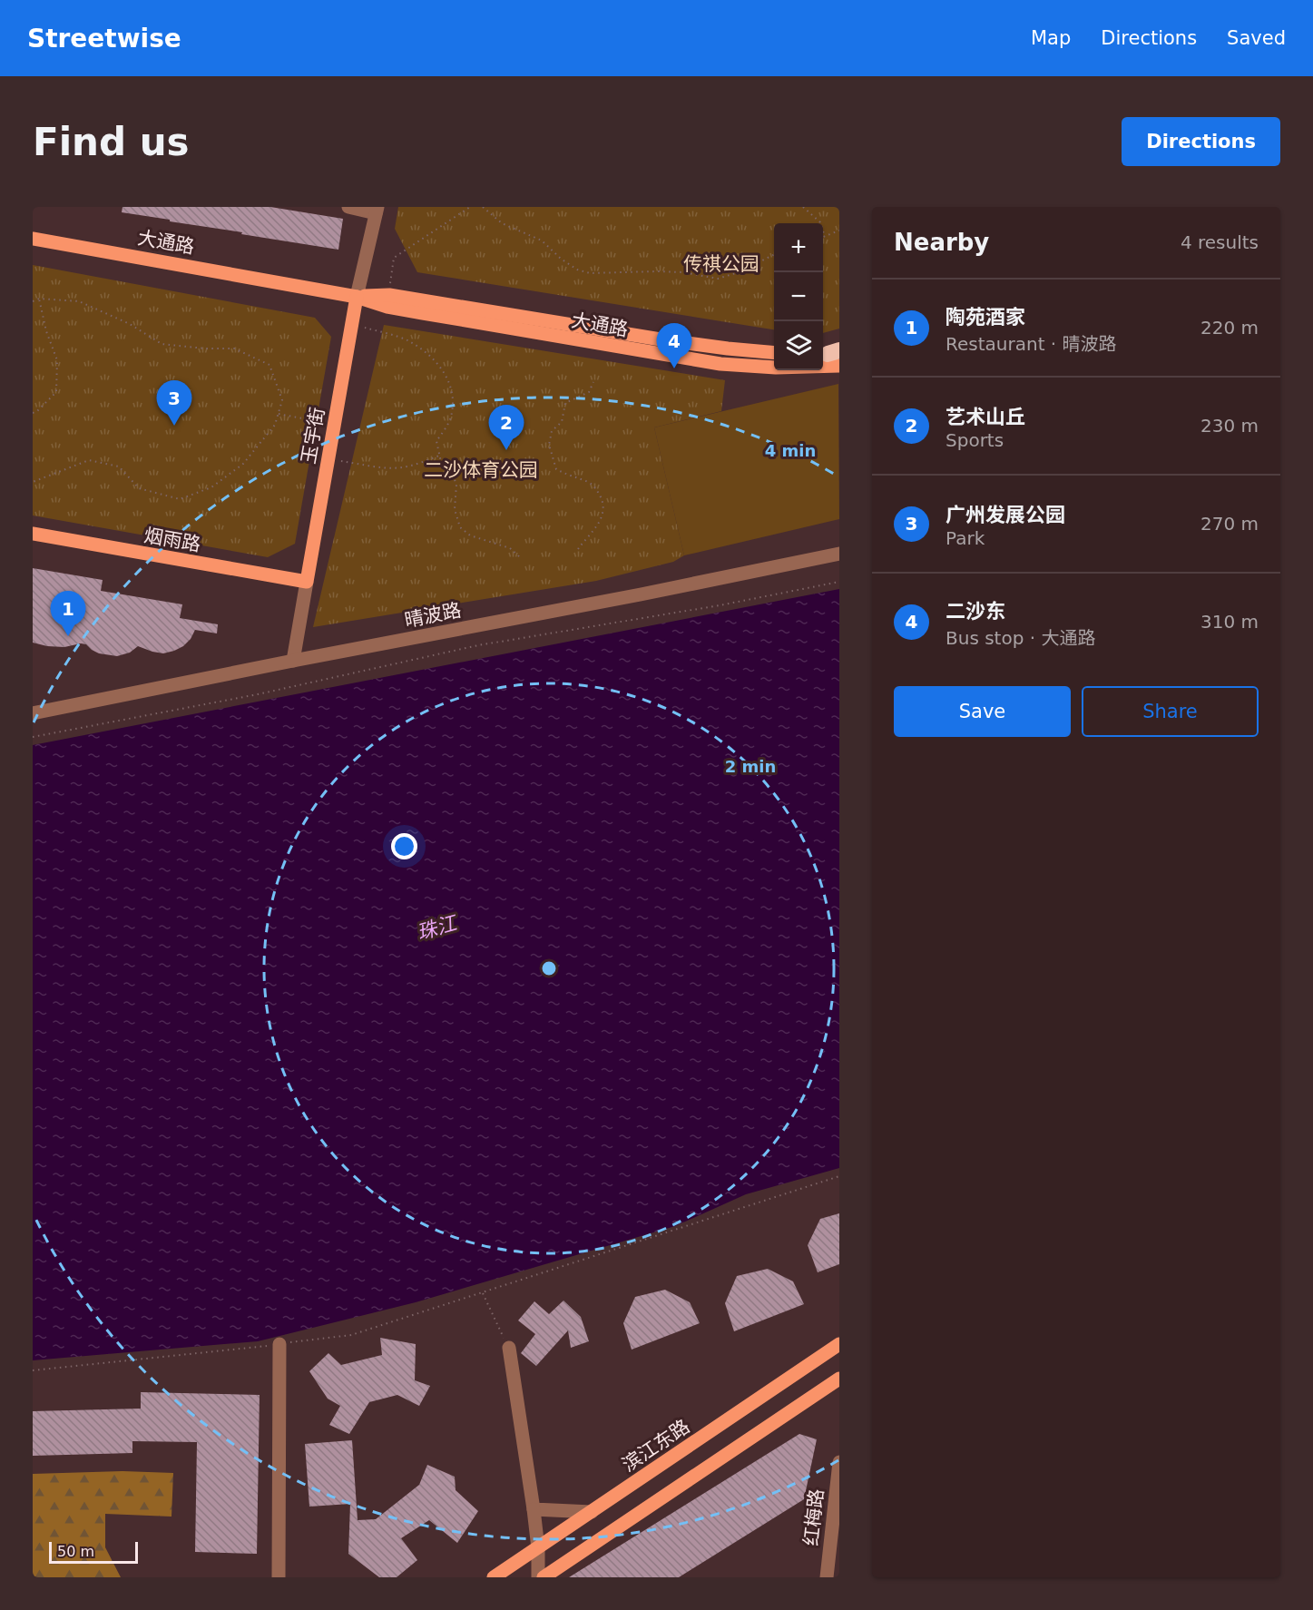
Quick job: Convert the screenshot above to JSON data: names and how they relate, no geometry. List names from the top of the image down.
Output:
{
  "streets": {
    "main road": [
      "大通路",
      "玉宇街",
      "烟雨路",
      "滨江东路"
    ],
    "street": ["晴波路", "红梅路"]
  },
  "crossings": [
    ["大通路", "玉宇街"],
    ["玉宇街", "烟雨路"]
  ],
  "water": ["珠江"],
  "parks": ["传祺公园", "二沙体育公园"],
  "scale_bar": "50 m",
  "page": {
    "header": "Streetwise",
    "nav": ["Map", "Directions", "Saved"],
    "buttons": [
      "Directions",
      ["Save", "Share"]
    ],
    "title": "Find us",
    "heading": ["Nearby", "4 results"],
    "map_buttons": ["+", "−"],
    "list": [
      {
        "mark": "1",
        "name": "陶苑酒家",
        "note": "Restaurant · 晴波路",
        "value": "220 m"
      },
      {
        "mark": "2",
        "name": "艺术山丘",
        "note": "Sports",
        "value": "230 m"
      },
      {
        "mark": "3",
        "name": "广州发展公园",
        "note": "Park",
        "value": "270 m"
      },
      {
        "mark": "4",
        "name": "二沙东",
        "note": "Bus stop · 大通路",
        "value": "310 m"
      }
    ],
    "pins": [
      "4",
      "3",
      "2",
      "1"
    ],
    "scale": "50 m"
  },
  "rings": ["4 min", "2 min"]
}
